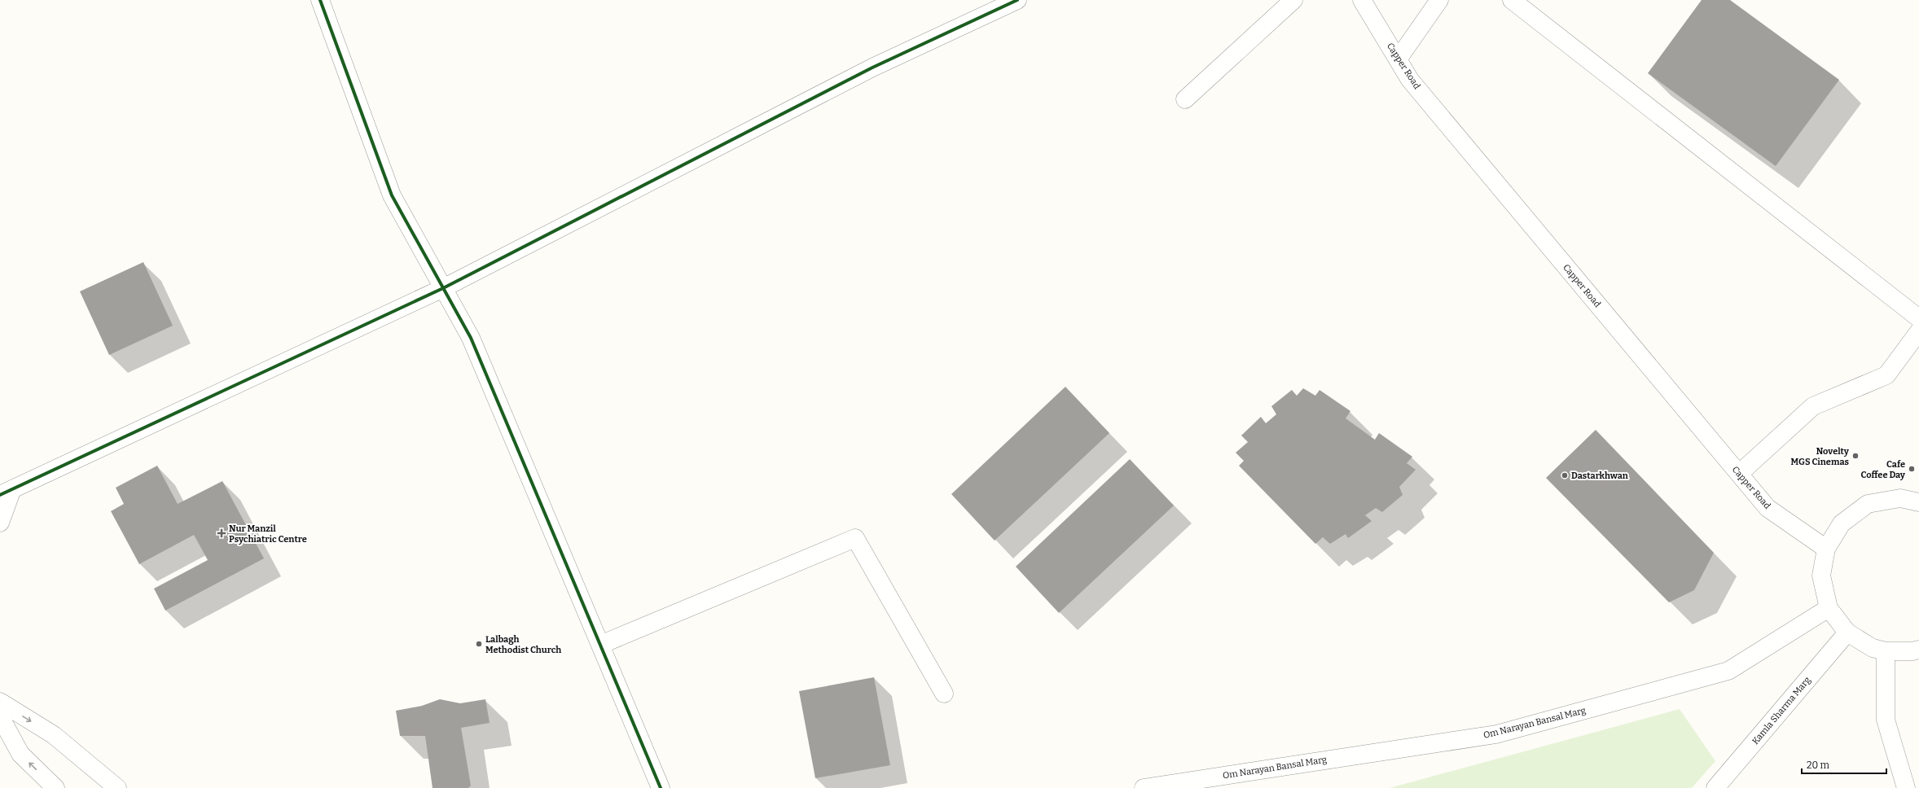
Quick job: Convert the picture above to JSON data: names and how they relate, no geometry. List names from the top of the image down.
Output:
{
  "streets": {
    "street": ["Capper Road", "Kamla Sharma Marg", "Om Narayan Bansal Marg"]
  },
  "places": {
    "other": [
      "Novelty MGS Cinemas",
      "Cafe Coffee Day",
      "Dastarkhwan",
      "Lalbagh Methodist Church"
    ],
    "health": ["Nur Manzil Psychiatric Centre"]
  },
  "scale_bar": "20 m"
}
